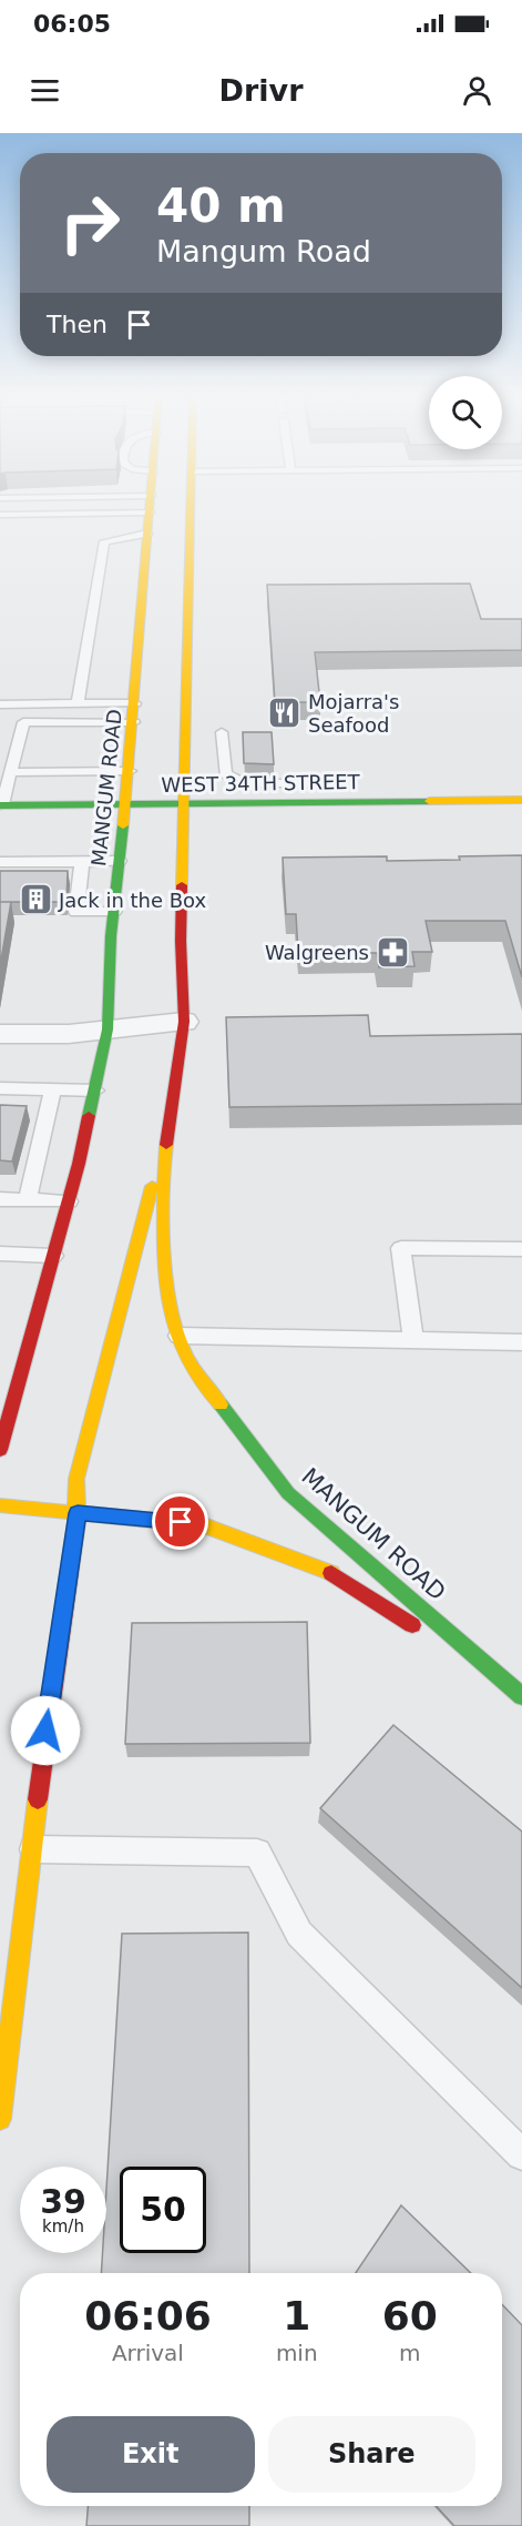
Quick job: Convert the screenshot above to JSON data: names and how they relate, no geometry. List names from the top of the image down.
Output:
{
  "streets": {
    "main road": ["WEST 34TH STREET", "MANGUM ROAD"]
  },
  "crossings": [
    ["WEST 34TH STREET", "MANGUM ROAD"]
  ],
  "places": {
    "restaurant": ["Mojarra's Seafood"],
    "building": ["Jack in the Box"],
    "pharmacy": ["Walgreens"]
  },
  "page": {
    "status": "06:05",
    "header": "Drivr",
    "turn": ["40 m", "Mangum Road"],
    "then": "Then",
    "speed": "39 km/h",
    "limit": "50",
    "eta": [
      "06:06",
      "Arrival",
      "1",
      "min",
      "60",
      "m"
    ],
    "buttons": ["Exit", "Share"]
  }
}
